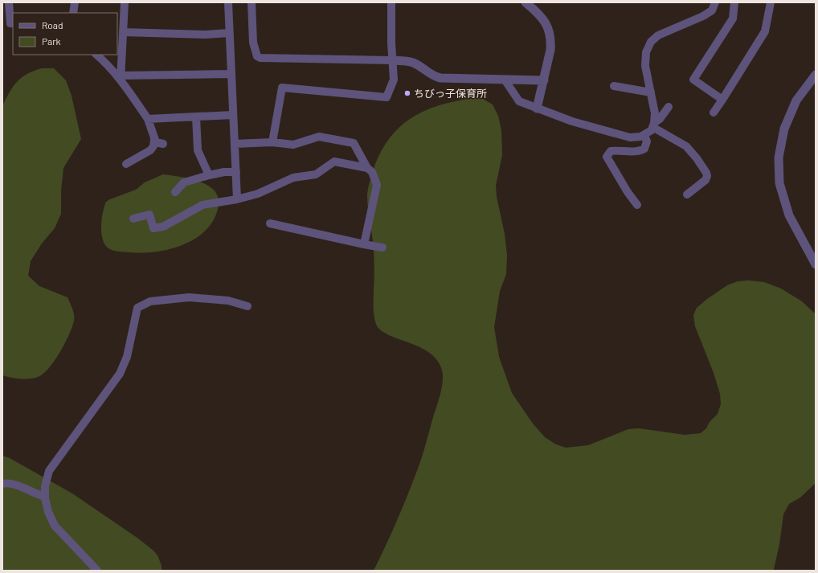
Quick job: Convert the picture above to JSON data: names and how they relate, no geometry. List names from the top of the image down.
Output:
{
  "places": ["ちびっ子保育所"],
  "legend": ["Road", "Park"]
}
